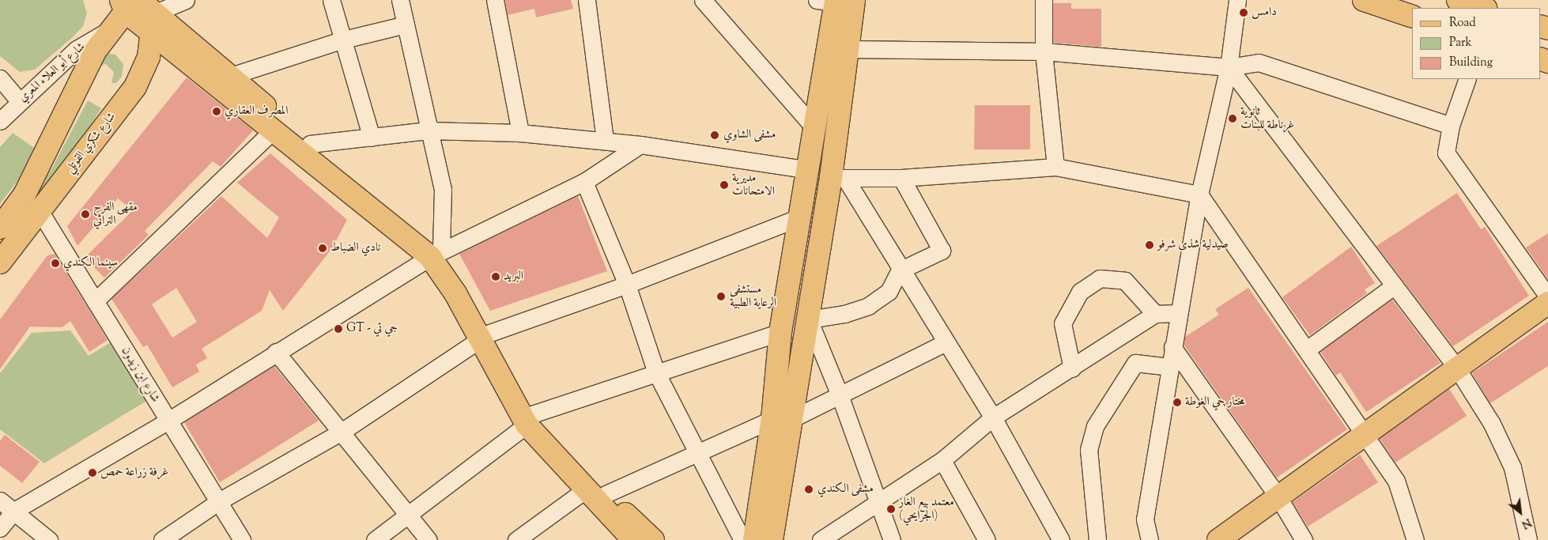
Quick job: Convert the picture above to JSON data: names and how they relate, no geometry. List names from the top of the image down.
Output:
{
  "streets": {
    "main road": ["شارع شكري القوتلي"],
    "street": ["شارع أبو العلاء المعري", "شارع ابن زيدون"]
  },
  "crossings": [
    ["شارع شكري القوتلي", "شارع ابن زيدون"]
  ],
  "places": [
    "دامس",
    "المصرف العقاري",
    "ثانوية غرناطة للبنات",
    "مشفى الشاوي",
    "مديرية الامتحانات",
    "مقهى الفرح التراثي",
    "صيدلية شذى شرفو",
    "نادي الضباط",
    "سينما الكندي",
    "البريد",
    "مستشفى الرعاية الطبية",
    "GT - جي تي",
    "مختار حي الغوطة",
    "غرفة زراعة حمص",
    "مشفى الكندي",
    "معتمد بيع الغاز (الجرايحي)"
  ],
  "legend": ["Road", "Park", "Building"],
  "north": "bottom right"
}
